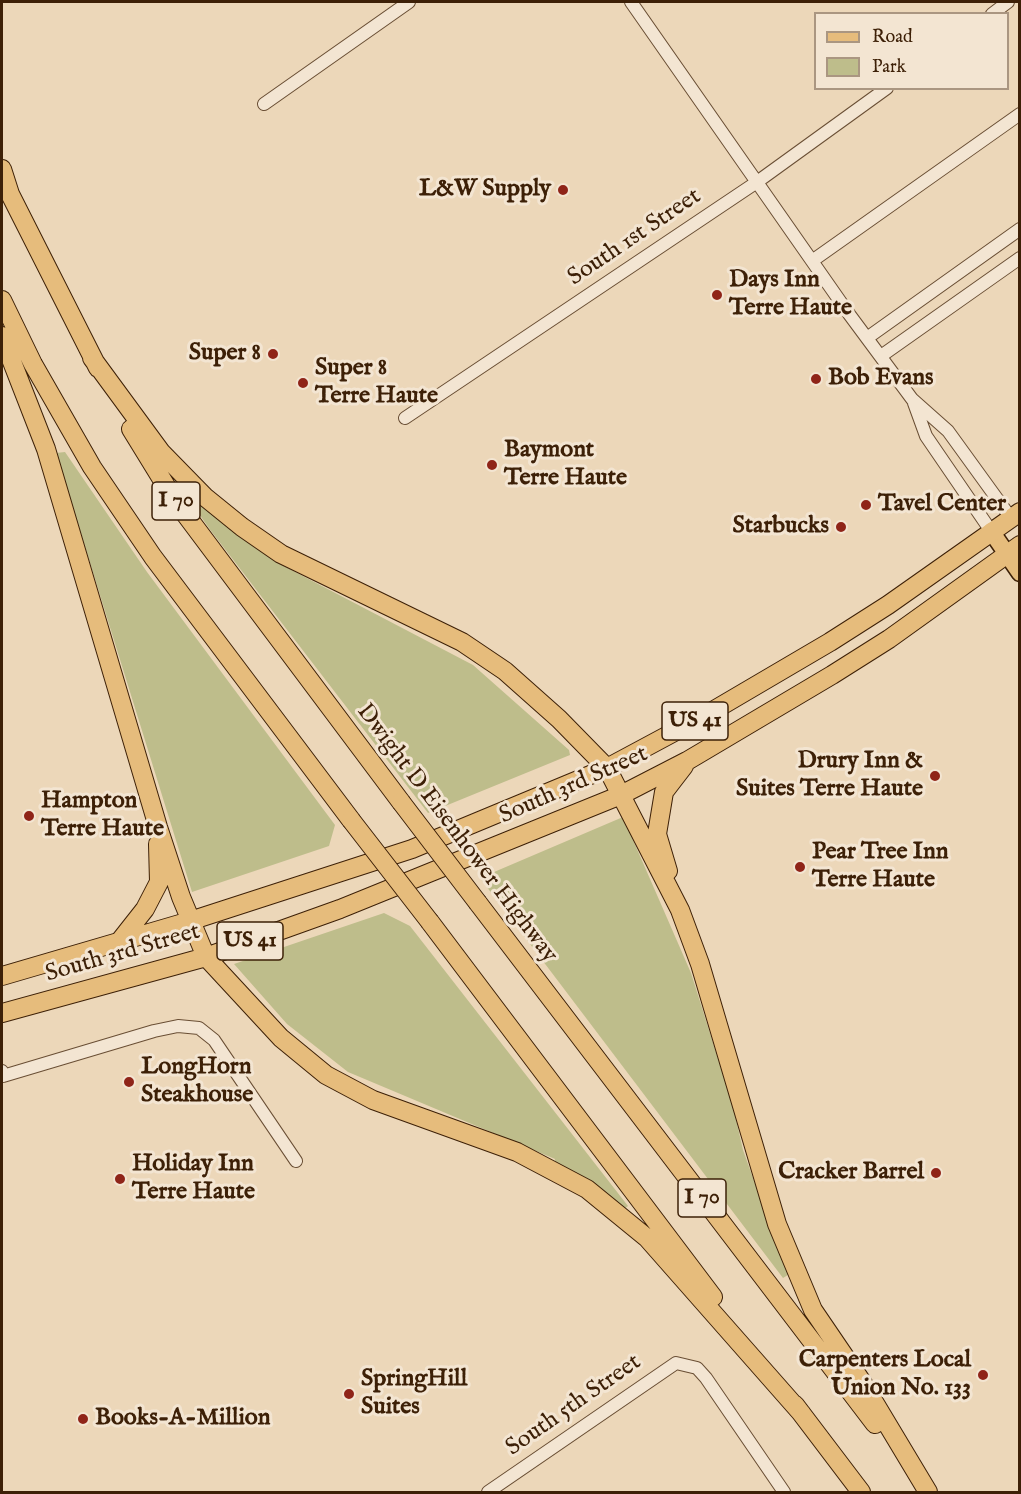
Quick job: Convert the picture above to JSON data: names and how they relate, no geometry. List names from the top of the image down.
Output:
{
  "streets": {
    "highway": [
      "I 70",
      "US 41",
      "South 3rd Street",
      "Dwight D Eisenhower Highway"
    ],
    "street": ["South 1st Street", "South 5th Street"]
  },
  "places": [
    "L&W Supply",
    "Days Inn Terre Haute",
    "Super 8",
    "Bob Evans",
    "Super 8 Terre Haute",
    "Baymont Terre Haute",
    "Tavel Center",
    "Starbucks",
    "Drury Inn & Suites Terre Haute",
    "Hampton Terre Haute",
    "Pear Tree Inn Terre Haute",
    "LongHorn Steakhouse",
    "Cracker Barrel",
    "Holiday Inn Terre Haute",
    "Carpenters Local Union No. 133",
    "SpringHill Suites",
    "Books-A-Million"
  ],
  "legend": ["Road", "Park"]
}
